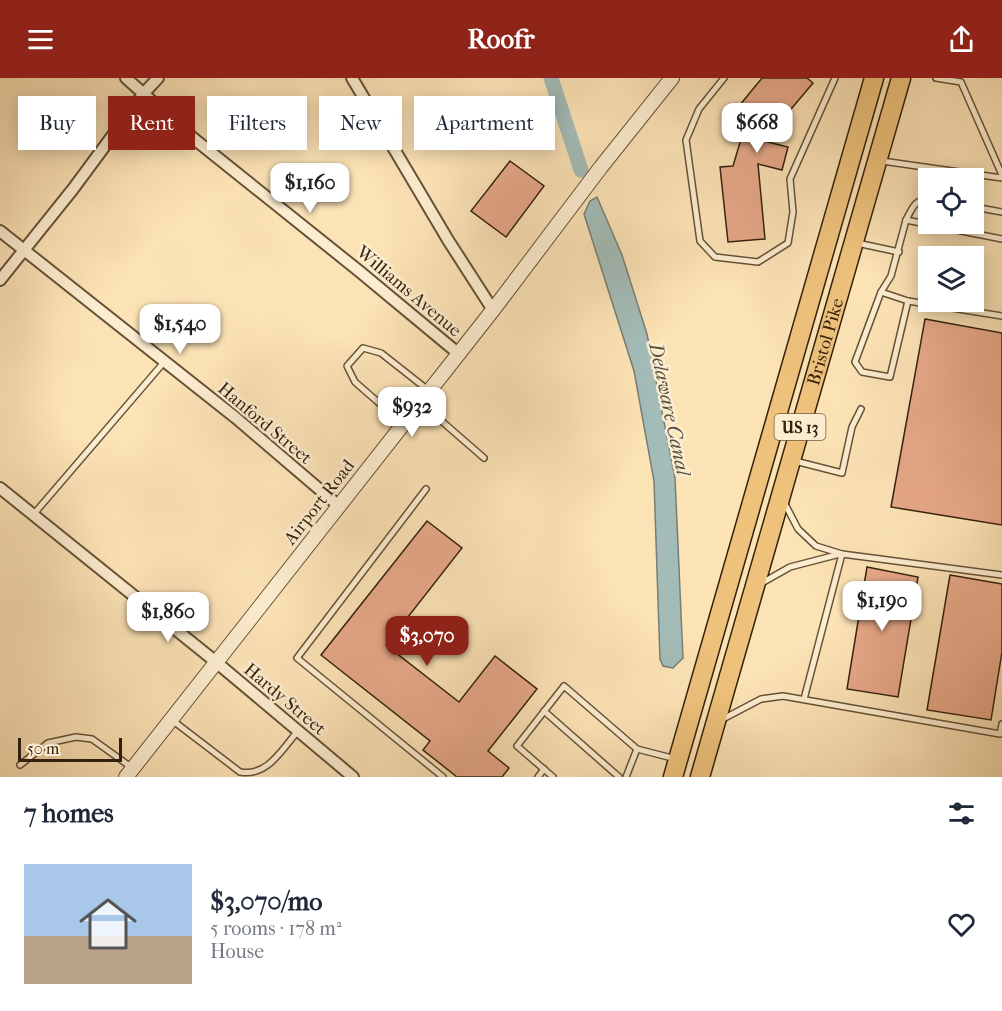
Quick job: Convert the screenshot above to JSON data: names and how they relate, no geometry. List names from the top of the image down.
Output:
{
  "streets": {
    "highway": ["Bristol Pike", "US 13"],
    "street": [
      "Williams Avenue",
      "Hanford Street",
      "Airport Road",
      "Hardy Street"
    ]
  },
  "crossings": [
    ["Williams Avenue", "Airport Road"],
    ["Hanford Street", "Airport Road"],
    ["Airport Road", "Hardy Street"]
  ],
  "water": ["Delaware Canal"],
  "scale_bar": "50 m",
  "page": {
    "header": "Roofr",
    "chip": [
      "Buy",
      "Rent",
      "Filters",
      "New",
      "Apartment"
    ],
    "price": [
      "$668",
      "$1,160",
      "$1,540",
      "$932",
      "$1,190",
      "$1,860",
      "$3,070"
    ],
    "scale": "50 m",
    "heading": "7 homes",
    "list": [
      {
        "name": "$3,070/mo",
        "note": "5 rooms · 178 m² · House"
      }
    ]
  }
}
